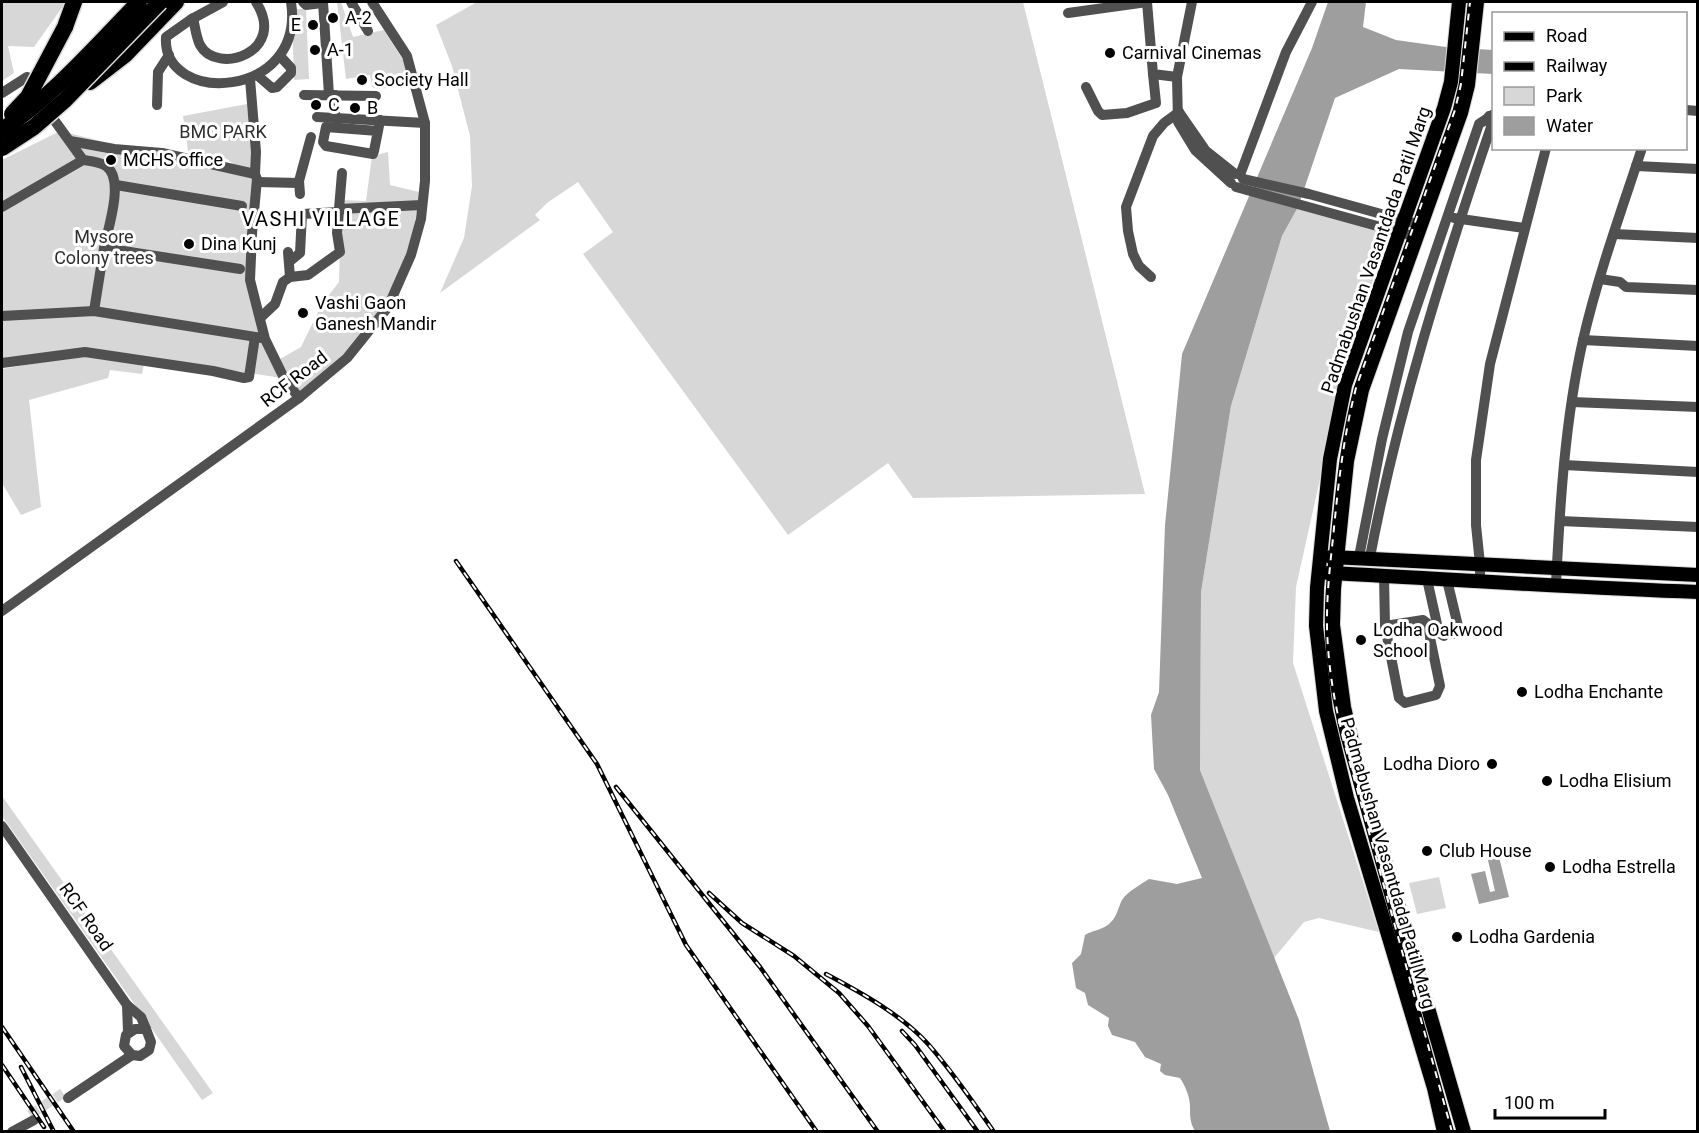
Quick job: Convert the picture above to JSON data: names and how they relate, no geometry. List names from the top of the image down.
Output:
{
  "streets": {
    "main road": ["Padmabushan Vasantdada Patil Marg"],
    "street": ["RCF Road"]
  },
  "districts": ["VASHI VILLAGE"],
  "parks": ["BMC PARK", "Mysore Colony trees"],
  "places": [
    "A-2",
    "E",
    "A-1",
    "Carnival Cinemas",
    "Society Hall",
    "C",
    "B",
    "MCHS office",
    "Dina Kunj",
    "Vashi Gaon Ganesh Mandir",
    "Lodha Oakwood School",
    "Lodha Enchante",
    "Lodha Dioro",
    "Lodha Elisium",
    "Club House",
    "Lodha Estrella",
    "Lodha Gardenia"
  ],
  "legend": [
    "Road",
    "Railway",
    "Park",
    "Water"
  ],
  "scale_bar": "100 m"
}
